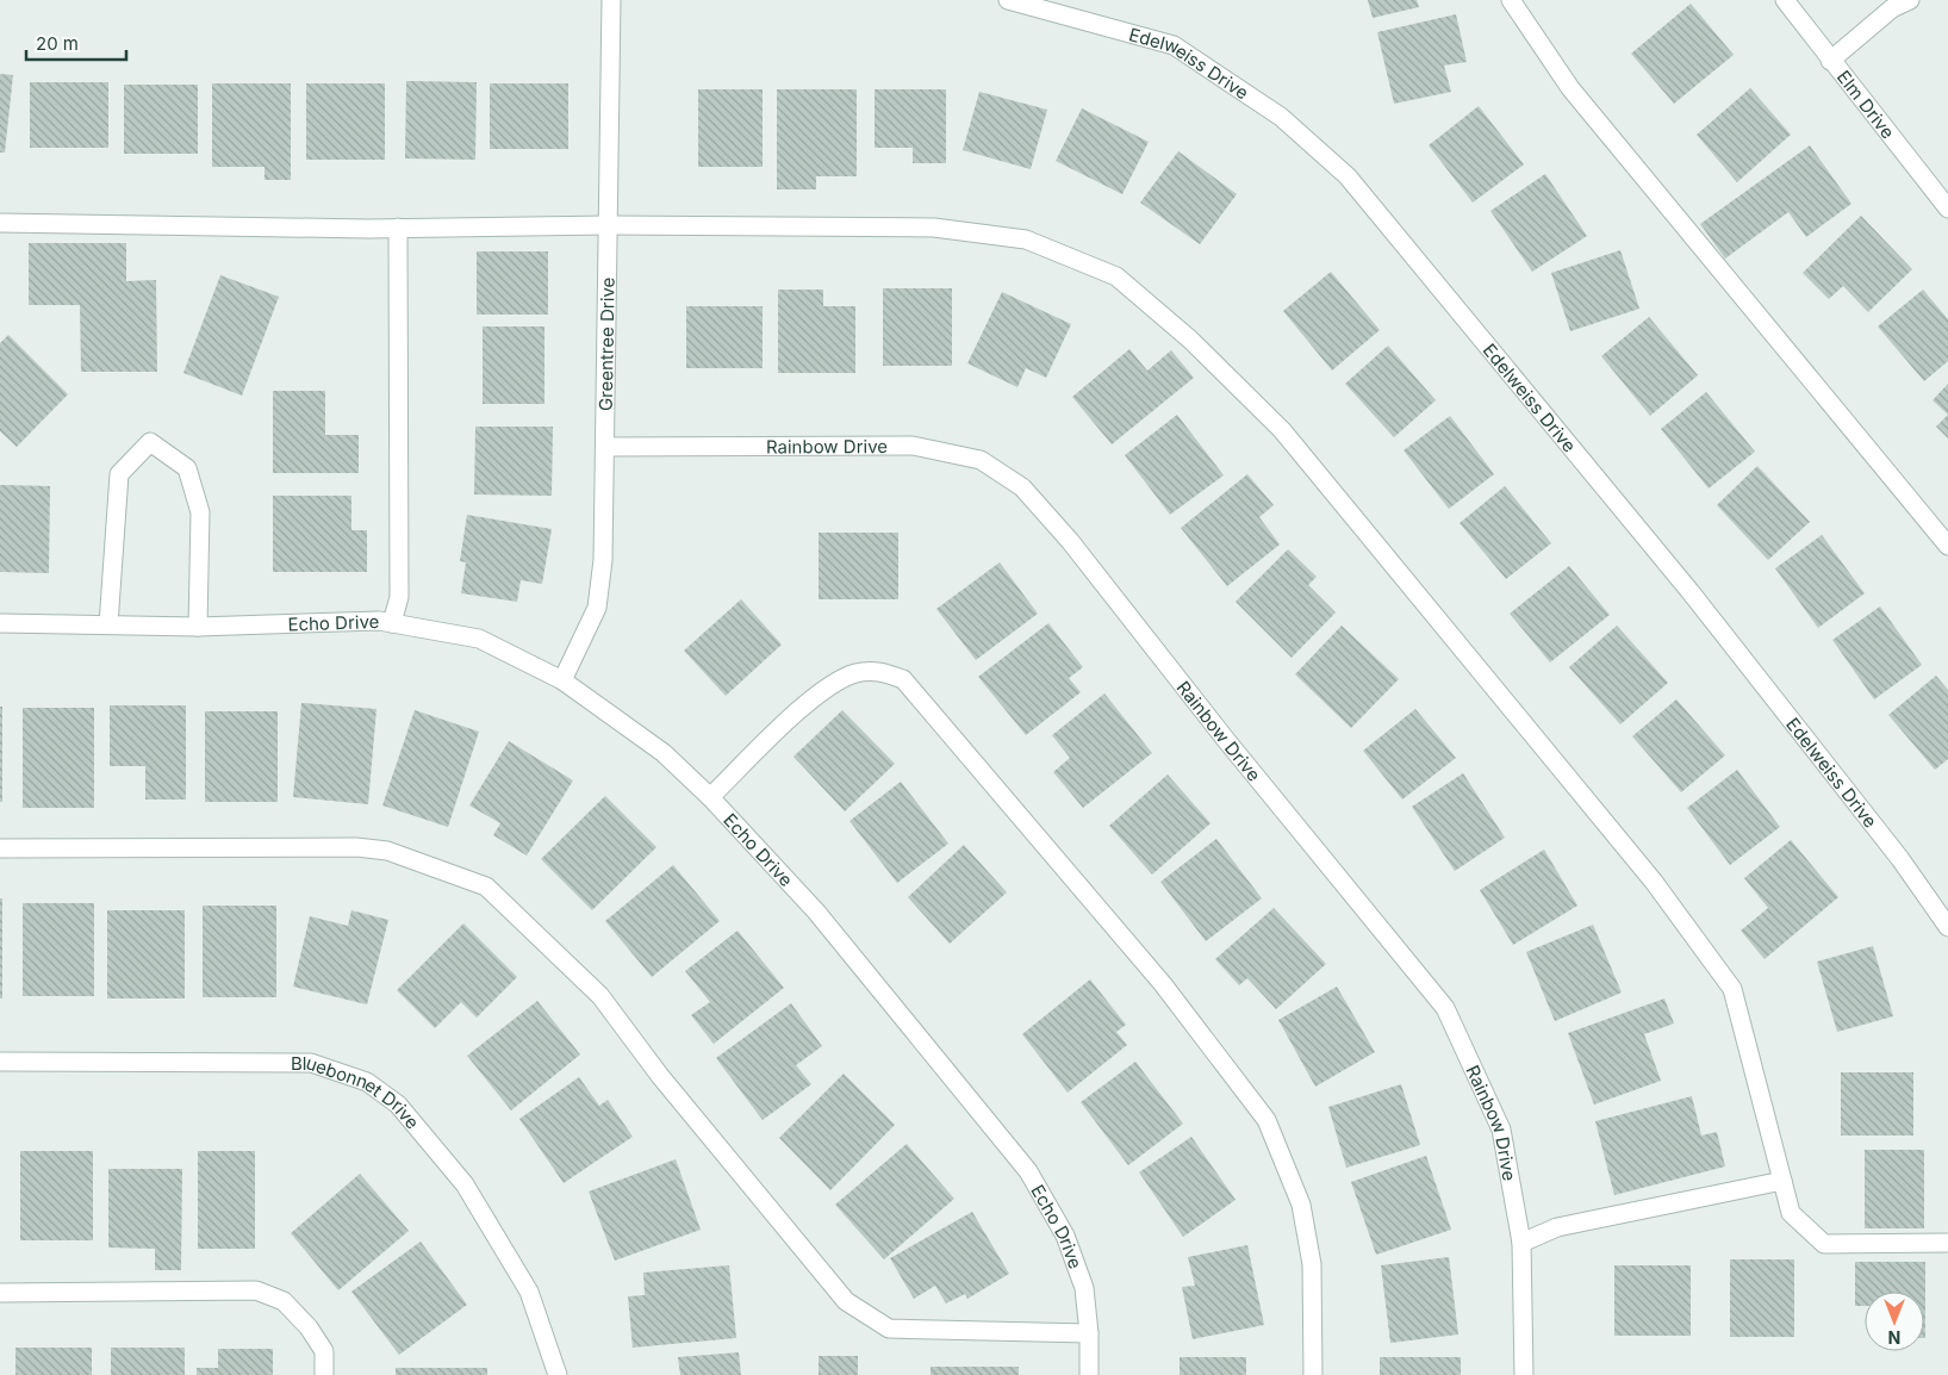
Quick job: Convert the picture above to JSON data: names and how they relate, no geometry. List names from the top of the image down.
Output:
{
  "streets": {
    "street": [
      "Edelweiss Drive",
      "Elm Drive",
      "Greentree Drive",
      "Rainbow Drive",
      "Echo Drive",
      "Bluebonnet Drive"
    ]
  },
  "crossings": [
    ["Greentree Drive", "Rainbow Drive"],
    ["Greentree Drive", "Echo Drive"]
  ],
  "scale_bar": "20 m",
  "north": "bottom"
}
